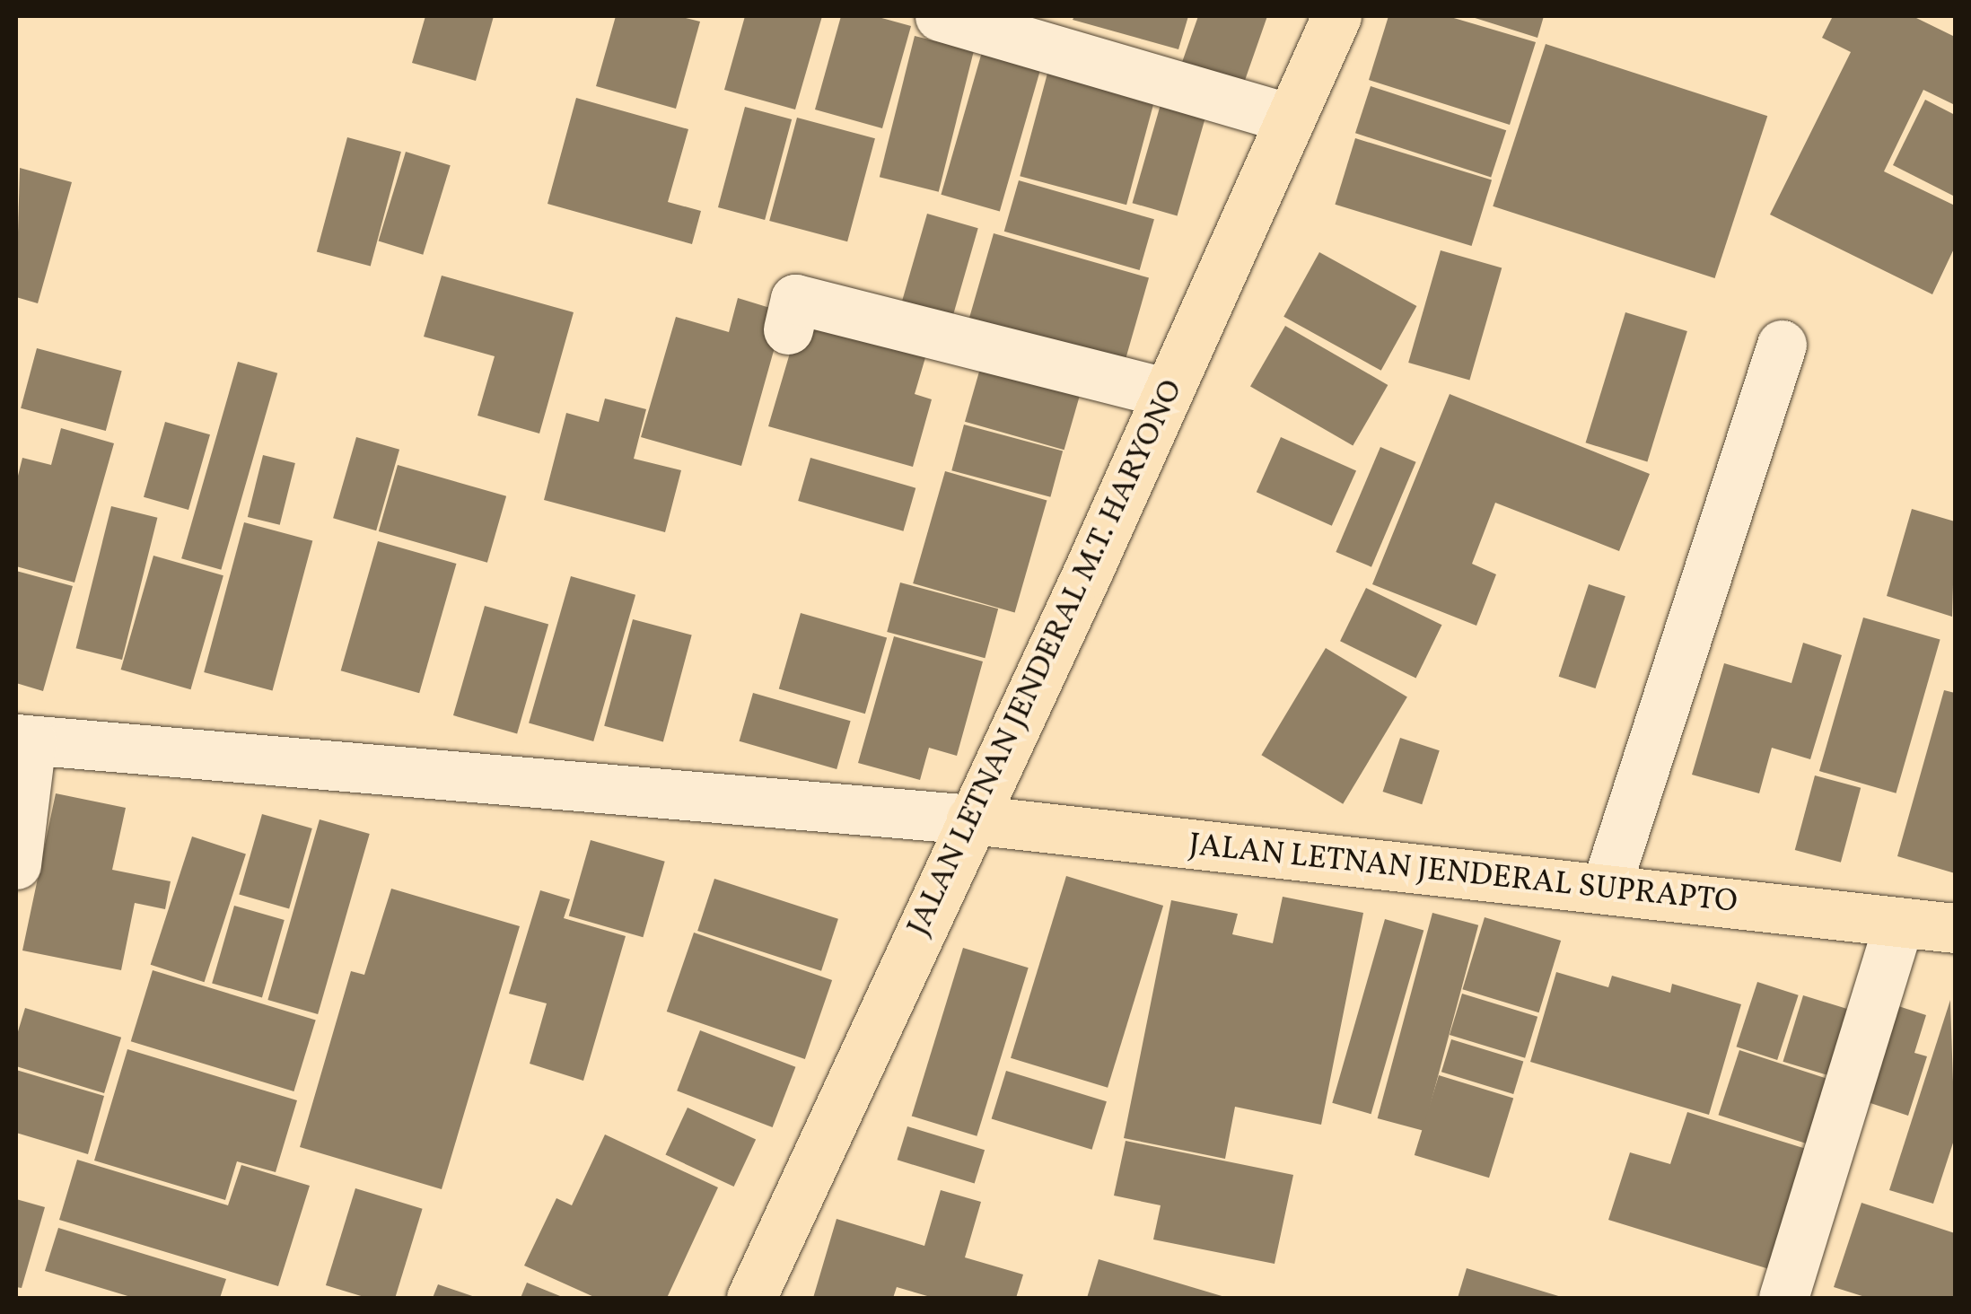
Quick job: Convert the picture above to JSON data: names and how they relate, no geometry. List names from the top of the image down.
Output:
{
  "streets": {
    "main road": ["JALAN LETNAN JENDERAL M.T. HARYONO", "JALAN LETNAN JENDERAL SUPRAPTO"]
  },
  "crossings": [
    ["JALAN LETNAN JENDERAL M.T. HARYONO", "JALAN LETNAN JENDERAL SUPRAPTO"]
  ]
}
